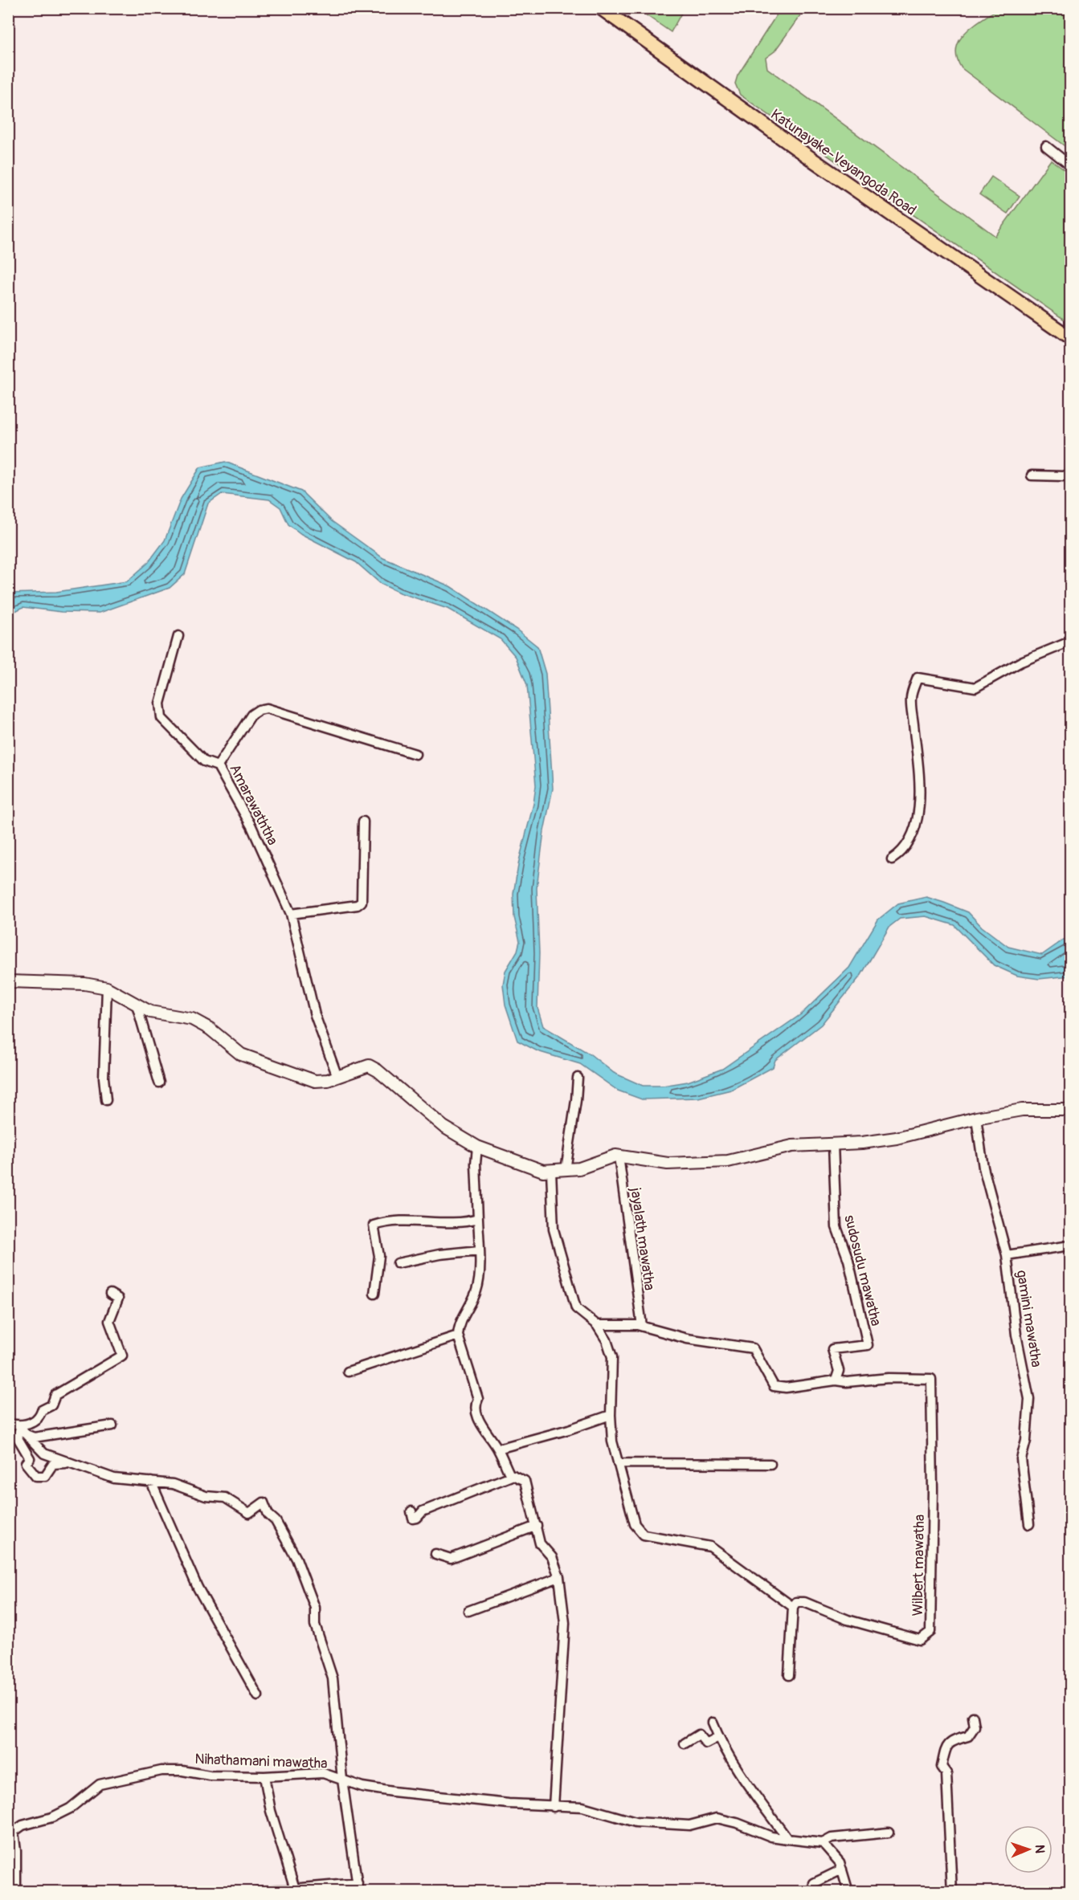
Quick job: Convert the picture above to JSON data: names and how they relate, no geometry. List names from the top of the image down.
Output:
{
  "streets": {
    "main road": ["Katunayake-Veyangoda Road"],
    "street": [
      "Amarawaththa",
      "jayalath mawatha",
      "sudosudu mawatha",
      "gamini mawatha",
      "Wilbert mawatha",
      "Nihathamani mawatha"
    ]
  },
  "crossings": [
    ["sudosudu mawatha", "Wilbert mawatha"]
  ],
  "north": "right"
}
